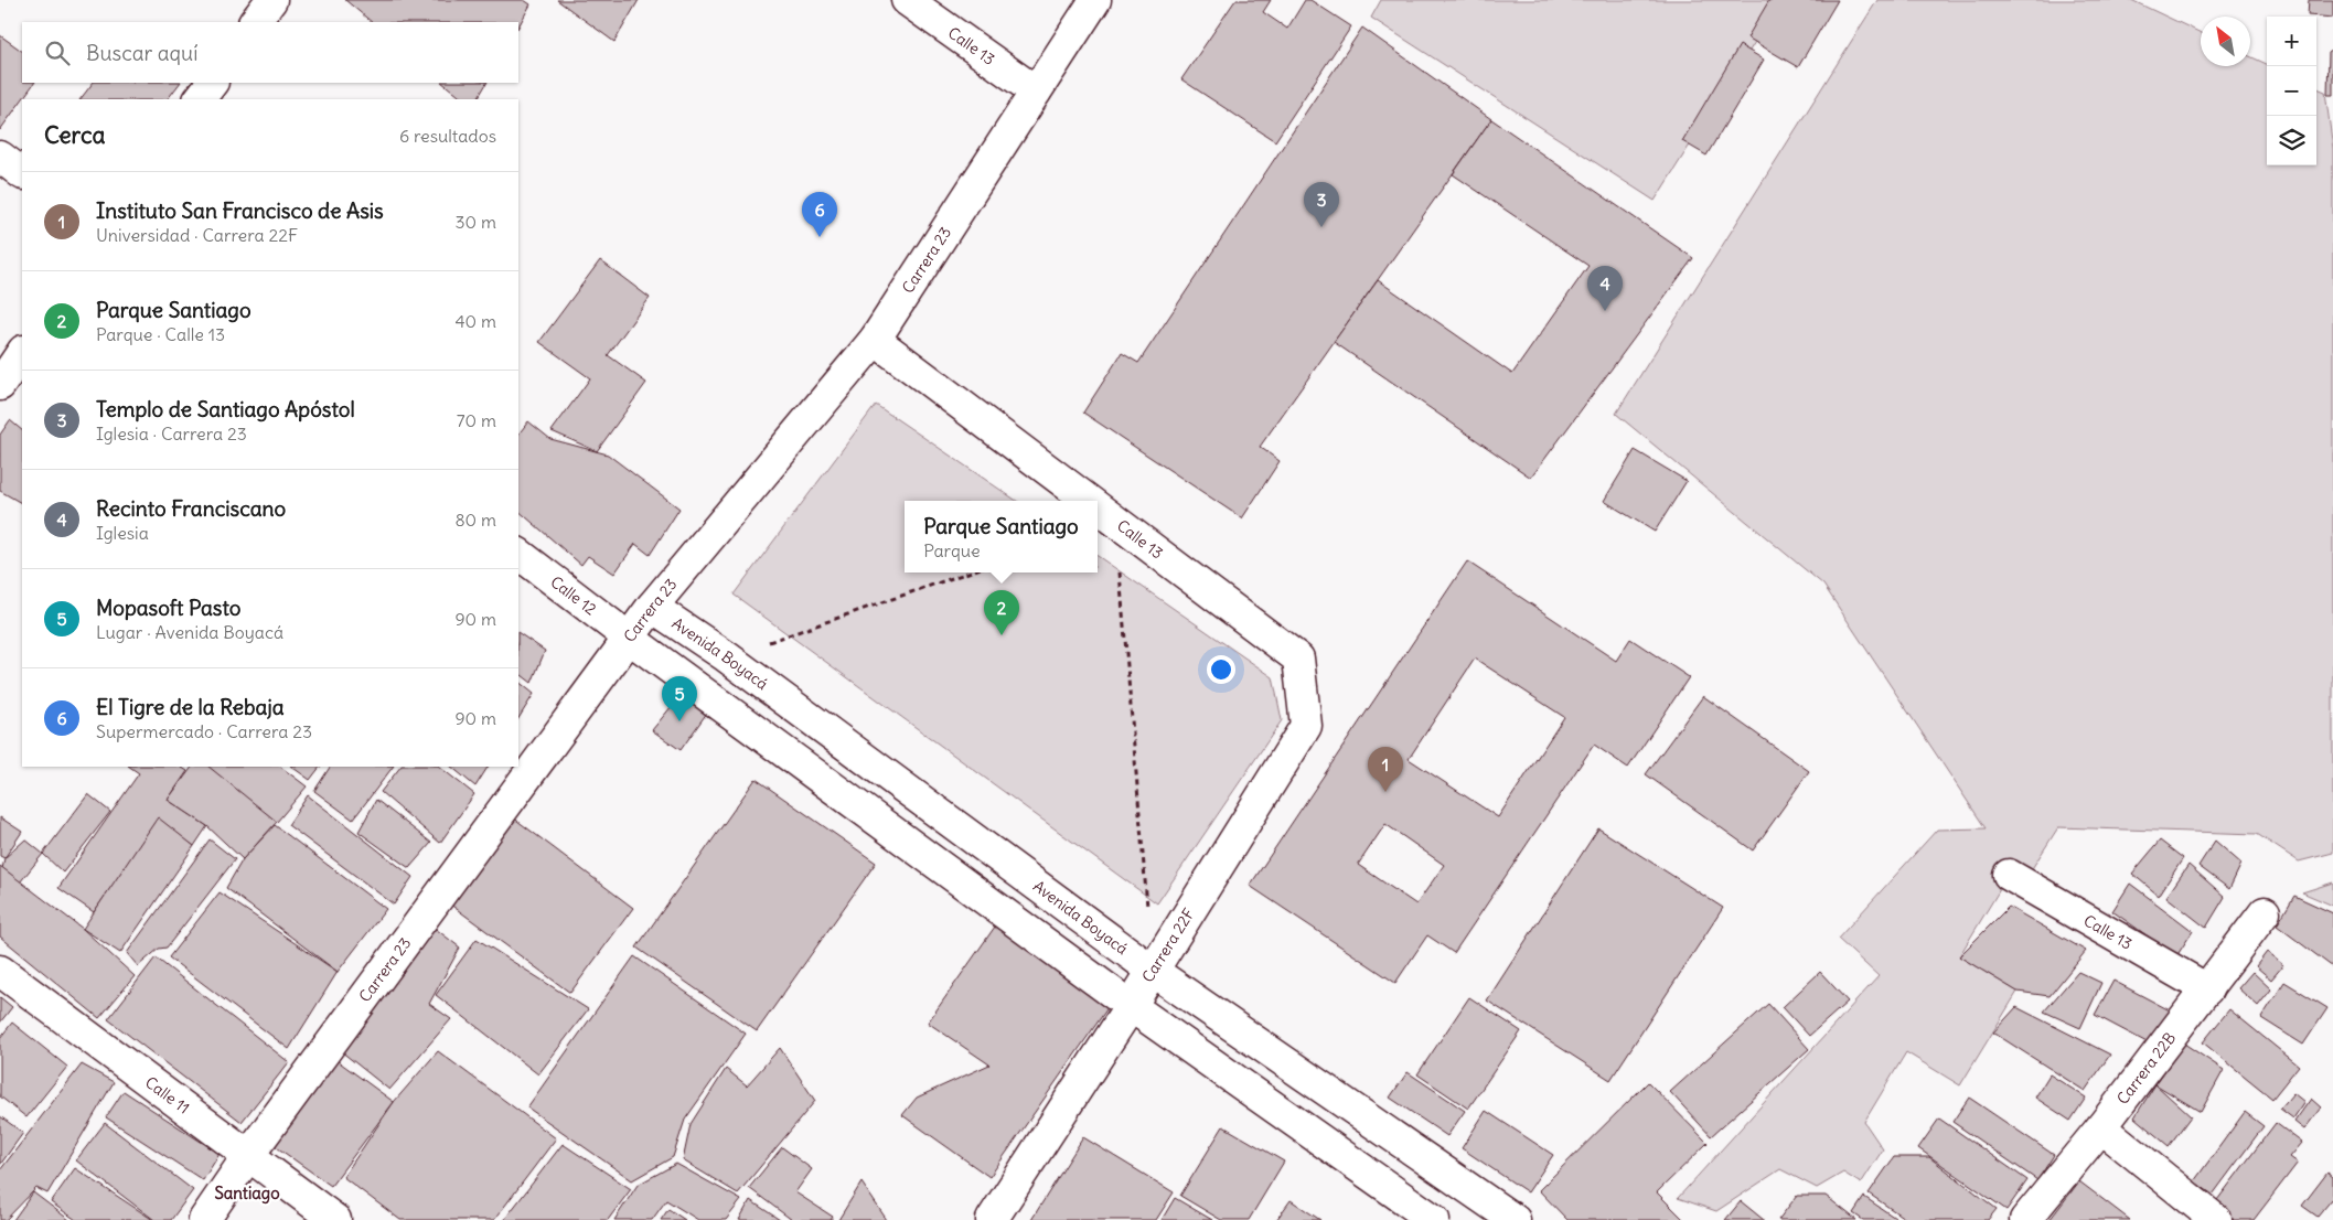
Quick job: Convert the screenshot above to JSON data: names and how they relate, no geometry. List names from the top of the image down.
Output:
{
  "streets": {
    "street": [
      "Calle 13",
      "Carrera 23",
      "Calle 12",
      "Avenida Boyacá",
      "Carrera 22F",
      "Carrera 22B",
      "Calle 11"
    ]
  },
  "crossings": [
    ["Calle 13", "Carrera 23"],
    ["Calle 13", "Carrera 22F"],
    ["Calle 13", "Carrera 22B"],
    ["Carrera 23", "Calle 12"],
    ["Carrera 23", "Avenida Boyacá"],
    ["Carrera 23", "Calle 11"],
    ["Avenida Boyacá", "Carrera 22F"]
  ],
  "districts": ["Santiago"],
  "north": "top left",
  "page": {
    "map_buttons": ["+", "−"],
    "search": "Buscar aquí",
    "heading": ["Cerca", "6 resultados"],
    "list": [
      {
        "mark": "1",
        "name": "Instituto San Francisco de Asis",
        "note": "Universidad · Carrera 22F",
        "value": "30 m"
      },
      {
        "mark": "2",
        "name": "Parque Santiago",
        "note": "Parque · Calle 13",
        "value": "40 m"
      },
      {
        "mark": "3",
        "name": "Templo de Santiago Apóstol",
        "note": "Iglesia · Carrera 23",
        "value": "70 m"
      },
      {
        "mark": "4",
        "name": "Recinto Franciscano",
        "note": "Iglesia",
        "value": "80 m"
      },
      {
        "mark": "5",
        "name": "Mopasoft Pasto",
        "note": "Lugar · Avenida Boyacá",
        "value": "90 m"
      },
      {
        "mark": "6",
        "name": "El Tigre de la Rebaja",
        "note": "Supermercado · Carrera 23",
        "value": "90 m"
      }
    ],
    "pins": [
      "3",
      "6",
      "4",
      "2",
      "5",
      "1"
    ],
    "popup": ["Parque Santiago", "Parque"]
  }
}
